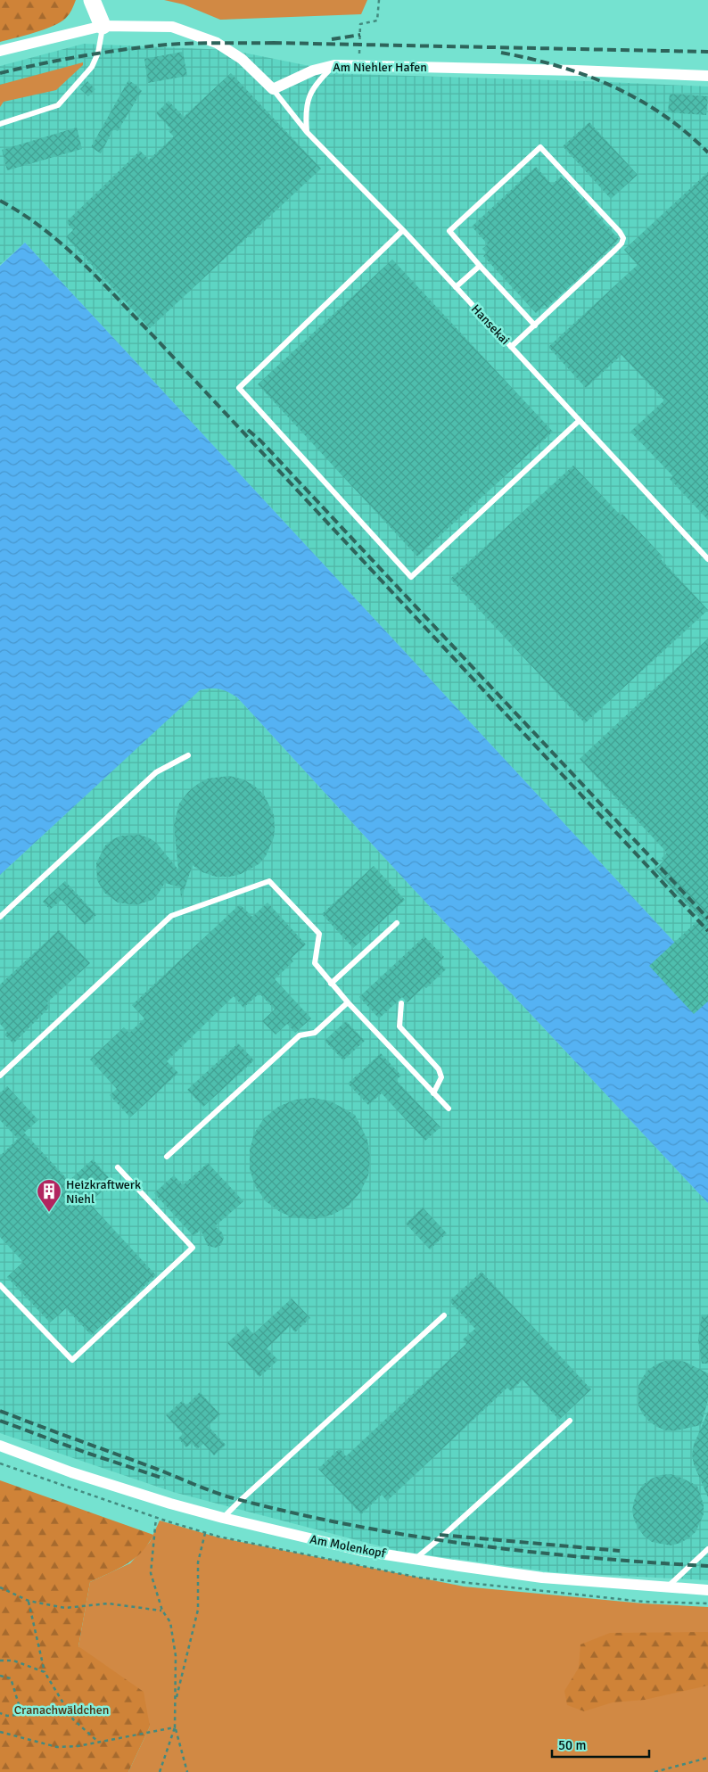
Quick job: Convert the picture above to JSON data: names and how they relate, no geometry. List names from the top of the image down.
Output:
{
  "streets": {
    "street": ["Am Niehler Hafen", "Am Molenkopf"],
    "lane": ["Hansekai"]
  },
  "crossings": [
    ["Am Niehler Hafen", "Hansekai"]
  ],
  "parks": ["Cranachwäldchen"],
  "places": {
    "building": ["Heizkraftwerk Niehl"]
  },
  "scale_bar": "50 m"
}
